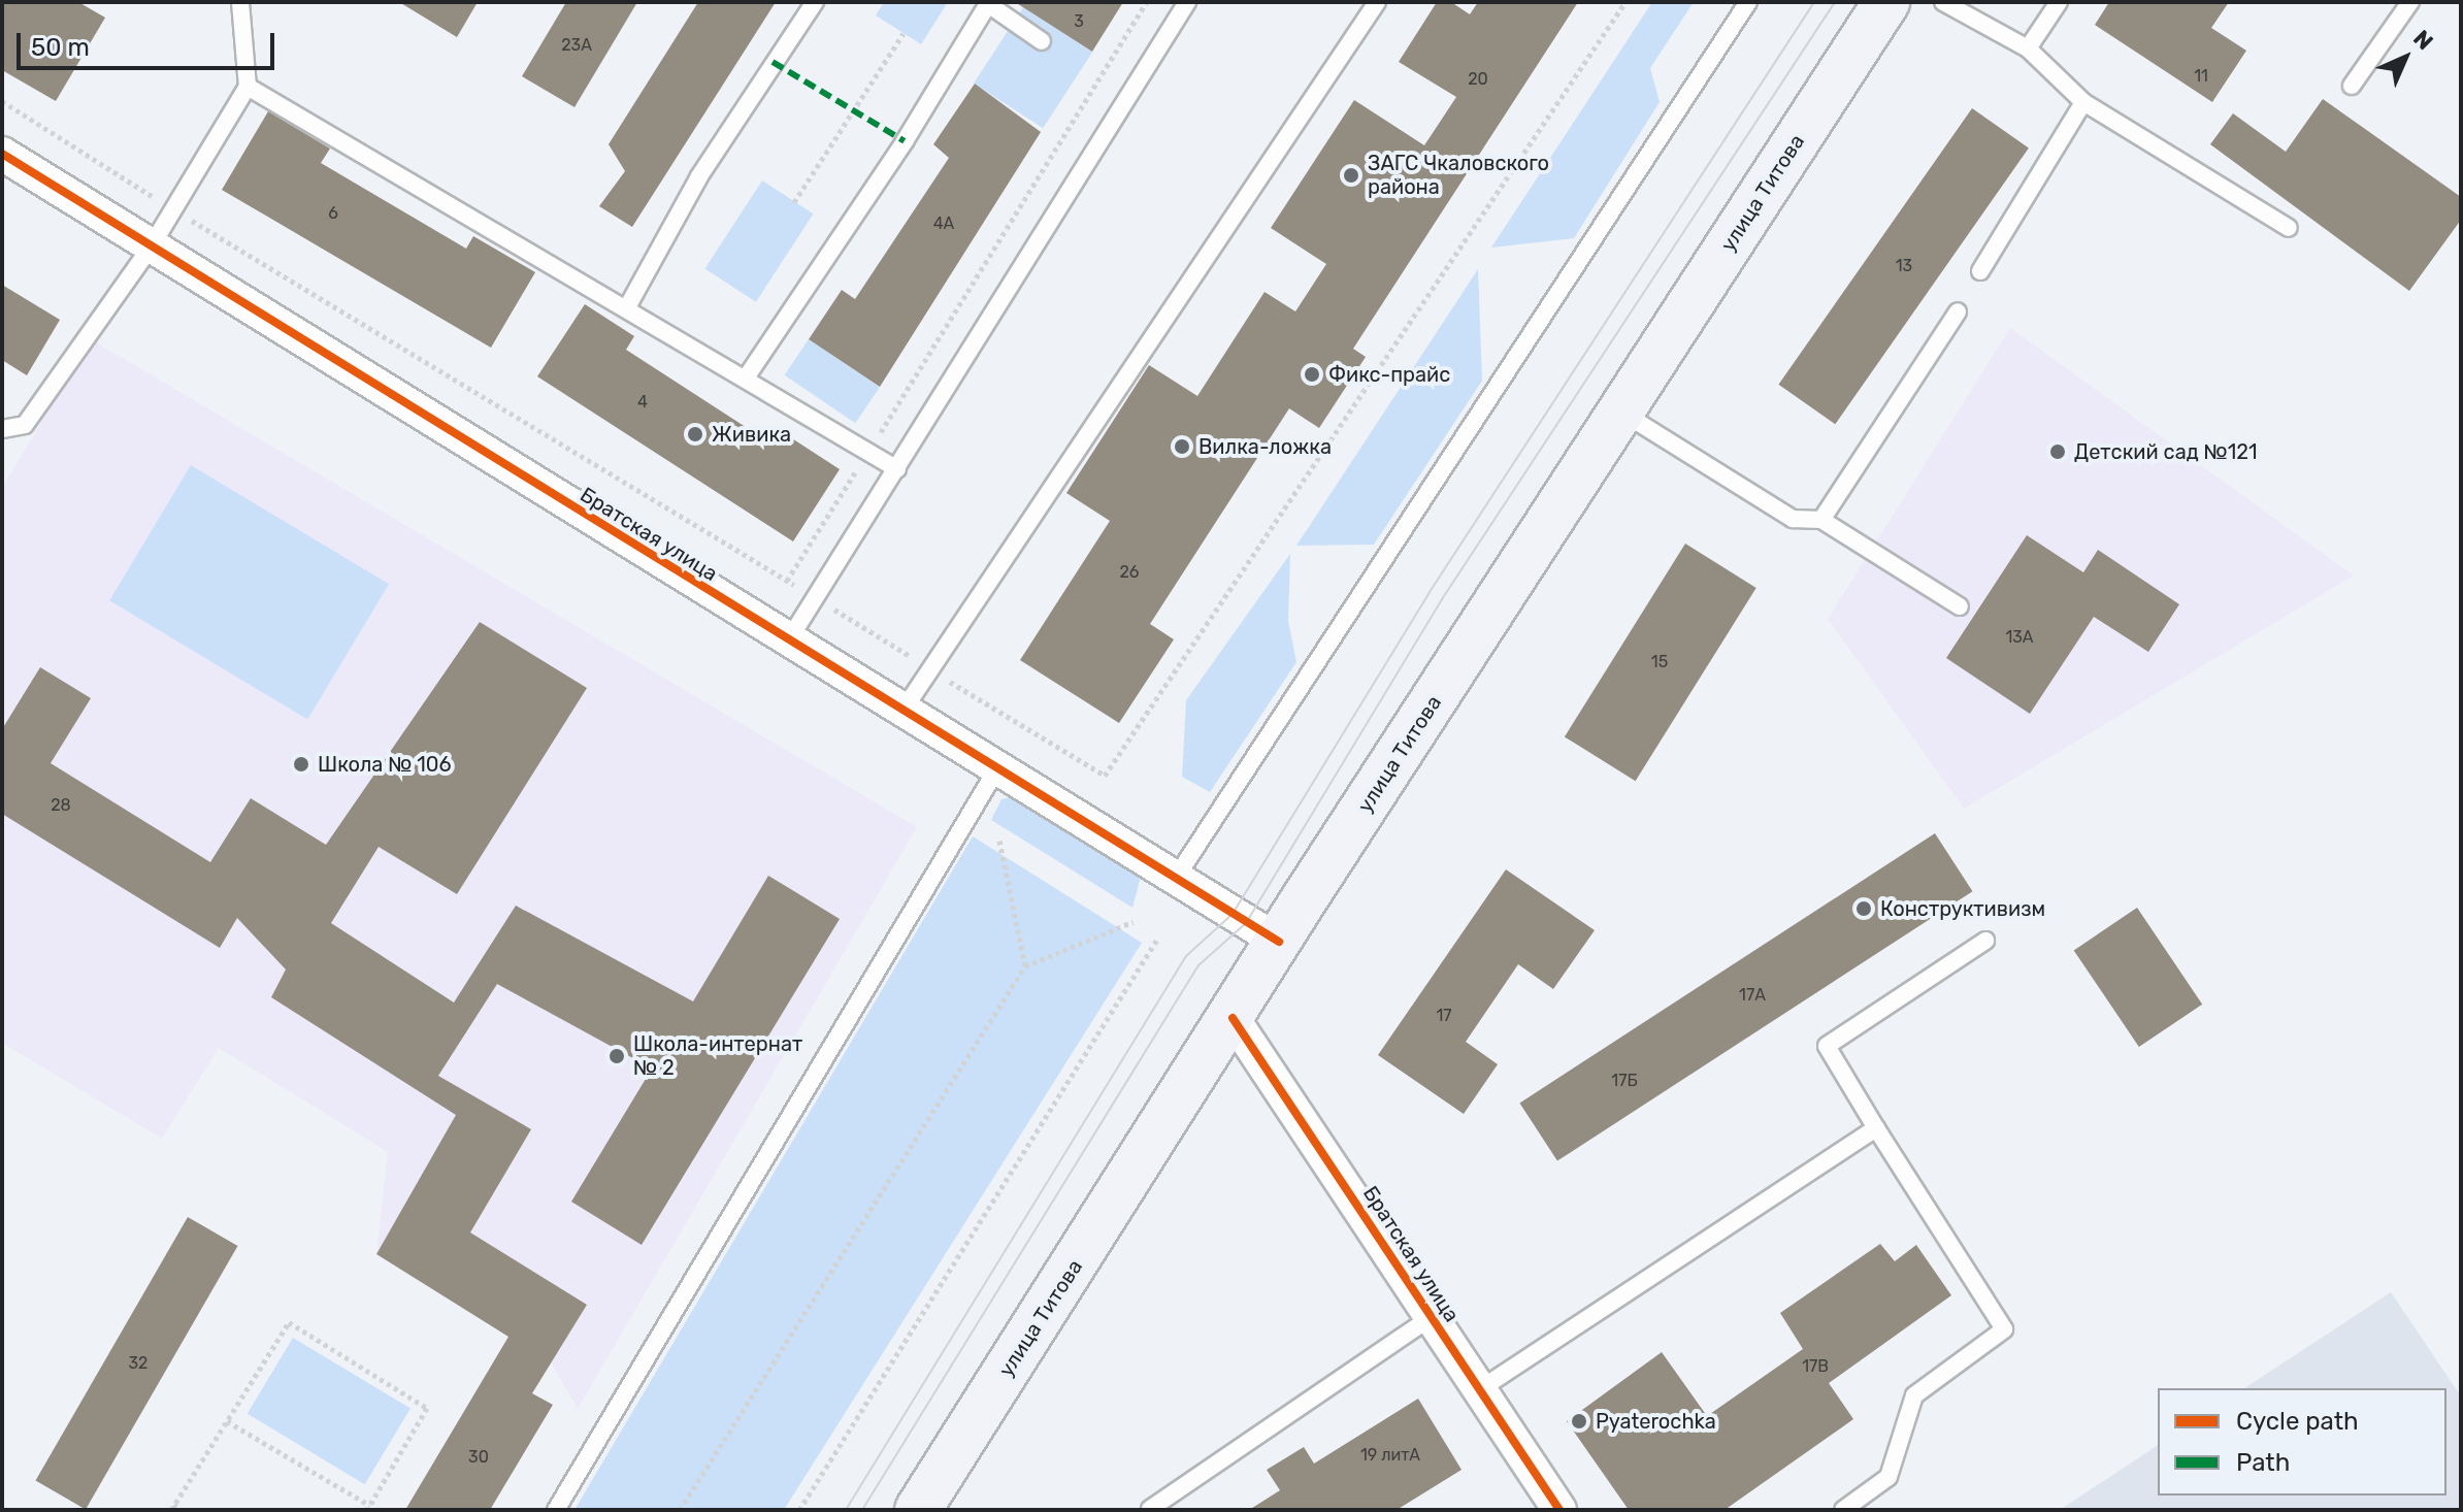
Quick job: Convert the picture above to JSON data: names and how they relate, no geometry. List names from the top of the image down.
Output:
{
  "streets": {
    "main road": ["улица Титова"],
    "street": ["Братская улица"]
  },
  "crossings": [
    ["улица Титова", "Братская улица"]
  ],
  "places": [
    "ЗАГС Чкаловского района",
    "Фикс-прайс",
    "Живика",
    "Вилка-ложка",
    "Детский сад №121",
    "Школа № 106",
    "Конструктивизм",
    "Школа-интернат № 2",
    "Pyaterochka"
  ],
  "house_numbers": [
    "3",
    "23А",
    "11",
    "20",
    "6",
    "4А",
    "13",
    "4",
    "26",
    "13А",
    "15",
    "28",
    "17А",
    "17",
    "17Б",
    "32",
    "17В",
    "19 литА",
    "30"
  ],
  "legend": ["Cycle path", "Path"],
  "scale_bar": "50 m",
  "north": "top right"
}
